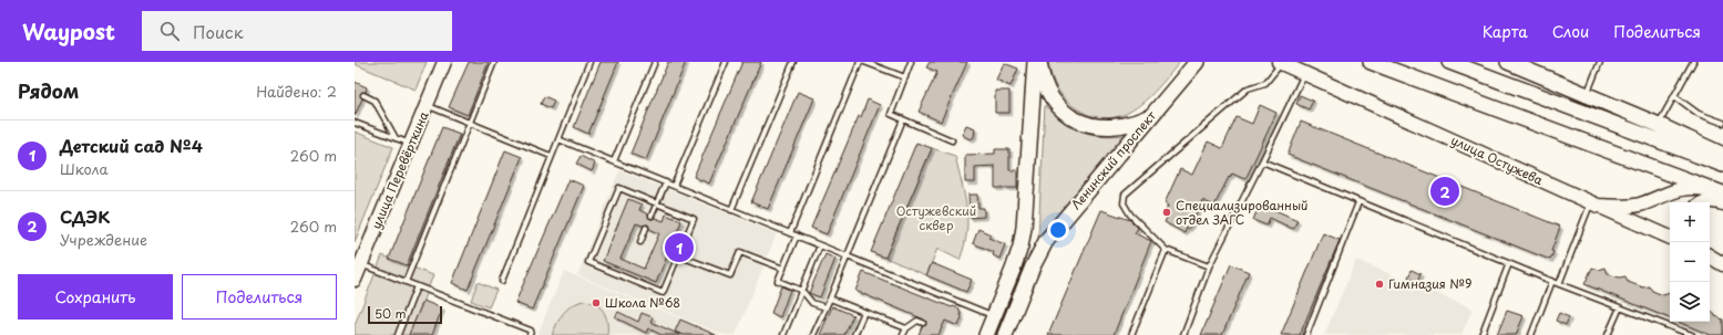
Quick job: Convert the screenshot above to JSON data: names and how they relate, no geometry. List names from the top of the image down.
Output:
{
  "streets": {
    "main road": ["Ленинский проспект"],
    "street": ["улица Остужева", "улица Перевёрткина"]
  },
  "parks": ["Остужевский сквер"],
  "places": ["Специализированный отдел ЗАГС", "Гимназия №9", "Школа №68"],
  "scale_bar": "50 m",
  "page": {
    "header": "Waypost",
    "search": "Поиск",
    "nav": ["Карта", "Слои", "Поделиться"],
    "heading": ["Рядом", "Найдено: 2"],
    "list": [
      {
        "mark": "1",
        "name": "Детский сад №4",
        "note": "Школа",
        "value": "260 m"
      },
      {
        "mark": "2",
        "name": "СДЭК",
        "note": "Учреждение",
        "value": "260 m"
      }
    ],
    "pins": ["2", "1"],
    "map_buttons": ["+", "−"],
    "buttons": ["Сохранить", "Поделиться"],
    "scale": "50 m"
  }
}
